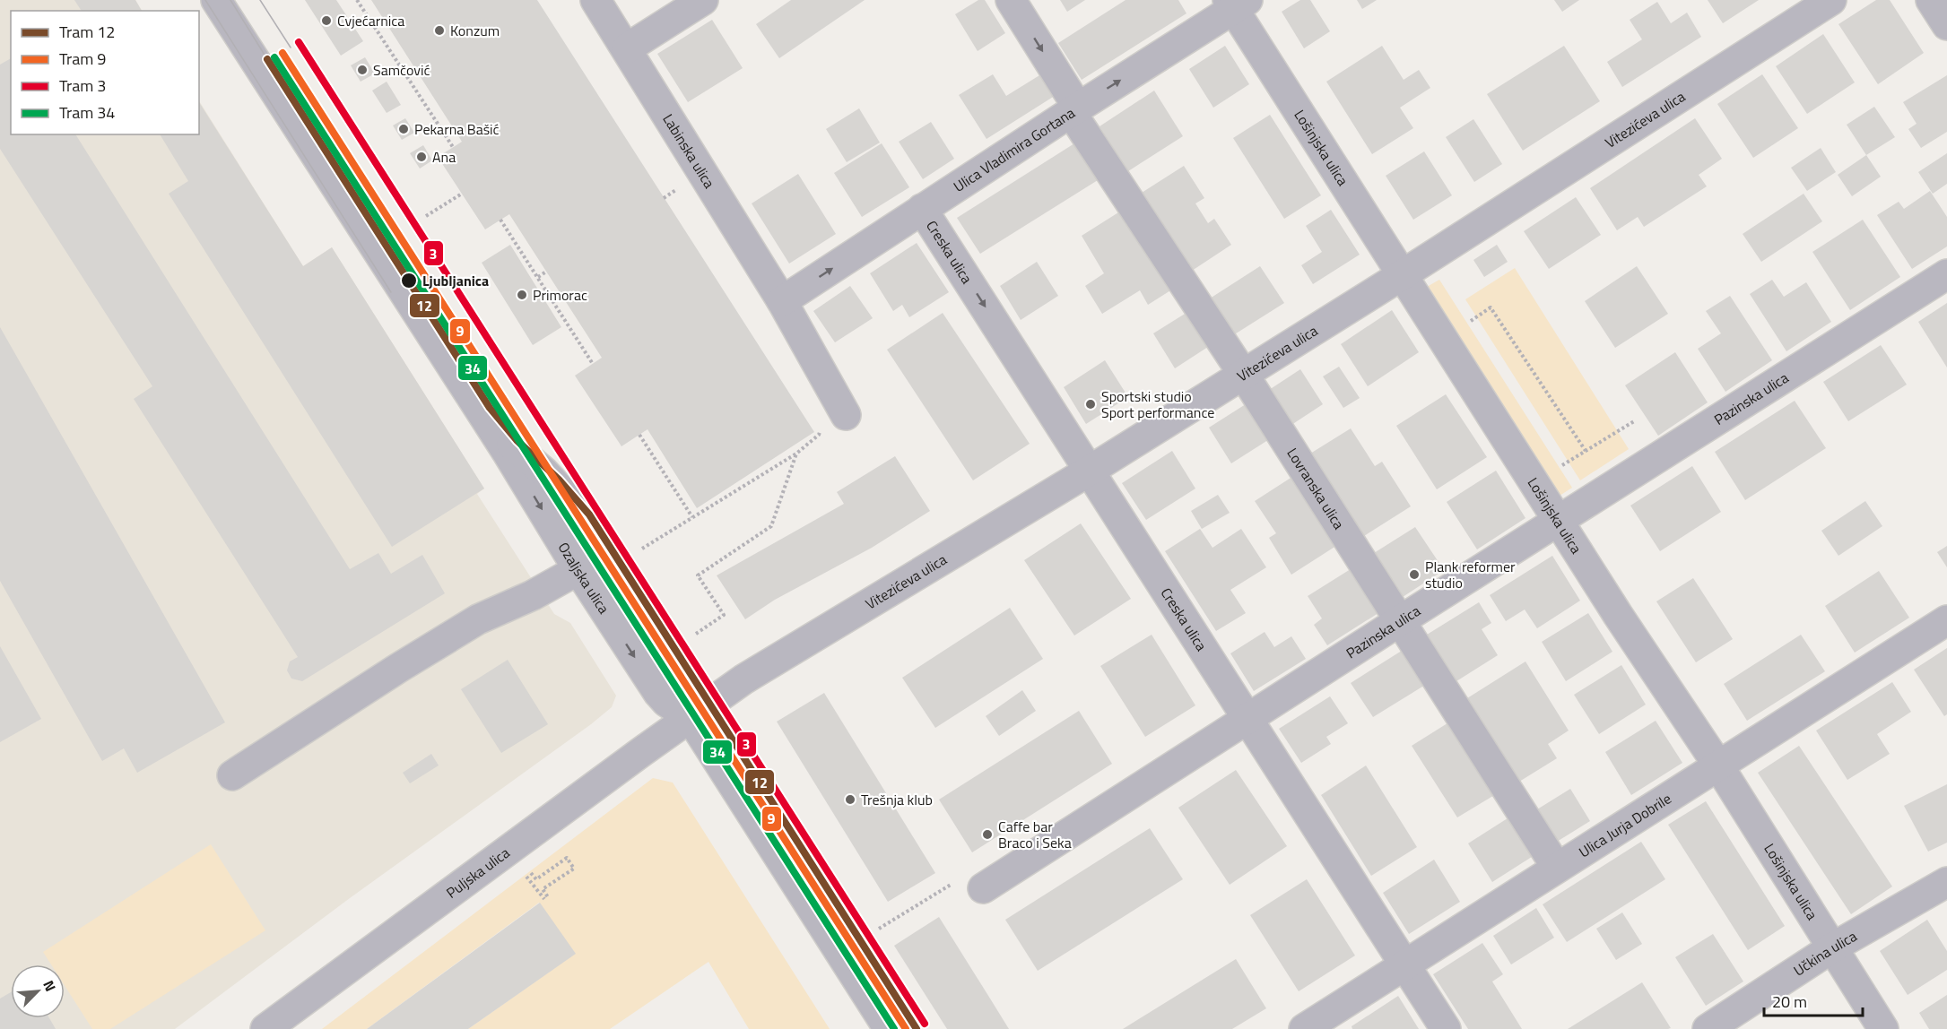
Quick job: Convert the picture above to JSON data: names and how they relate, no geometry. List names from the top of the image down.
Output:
{
  "streets": {
    "street": [
      "Vitezićeva ulica",
      "Lošinjska ulica",
      "Ulica Vladimira Gortana",
      "Labinska ulica",
      "Creska ulica",
      "Pazinska ulica",
      "Lovranska ulica",
      "Ozaljska ulica",
      "Ulica Jurja Dobrile",
      "Puljska ulica",
      "Učkina ulica"
    ]
  },
  "crossings": [
    ["Vitezićeva ulica", "Lošinjska ulica"],
    ["Vitezićeva ulica", "Creska ulica"],
    ["Vitezićeva ulica", "Lovranska ulica"],
    ["Vitezićeva ulica", "Ozaljska ulica"],
    ["Vitezićeva ulica", "Puljska ulica"],
    ["Lošinjska ulica", "Ulica Vladimira Gortana"],
    ["Lošinjska ulica", "Pazinska ulica"],
    ["Lošinjska ulica", "Ulica Jurja Dobrile"],
    ["Lošinjska ulica", "Učkina ulica"],
    ["Ulica Vladimira Gortana", "Labinska ulica"],
    ["Ulica Vladimira Gortana", "Creska ulica"],
    ["Ulica Vladimira Gortana", "Lovranska ulica"],
    ["Creska ulica", "Pazinska ulica"],
    ["Creska ulica", "Ulica Jurja Dobrile"],
    ["Pazinska ulica", "Lovranska ulica"],
    ["Lovranska ulica", "Ulica Jurja Dobrile"],
    ["Ozaljska ulica", "Puljska ulica"]
  ],
  "one_way": ["Ulica Vladimira Gortana"],
  "places": [
    "Cvjećarnica",
    "Konzum",
    "Samčović",
    "Pekarna Bašić",
    "Ana",
    "Ljubljanica",
    "Primorac",
    "Sportski studio Sport performance",
    "Plank reformer studio",
    "Trešnja klub",
    "Caffe bar Braco i Seka"
  ],
  "lines": [
    "tram line 3",
    "tram line 9",
    "tram line 34",
    "tram line 12"
  ],
  "legend": [
    "Tram 12",
    "Tram 9",
    "Tram 3",
    "Tram 34"
  ],
  "scale_bar": "20 m",
  "north": "top right"
}
